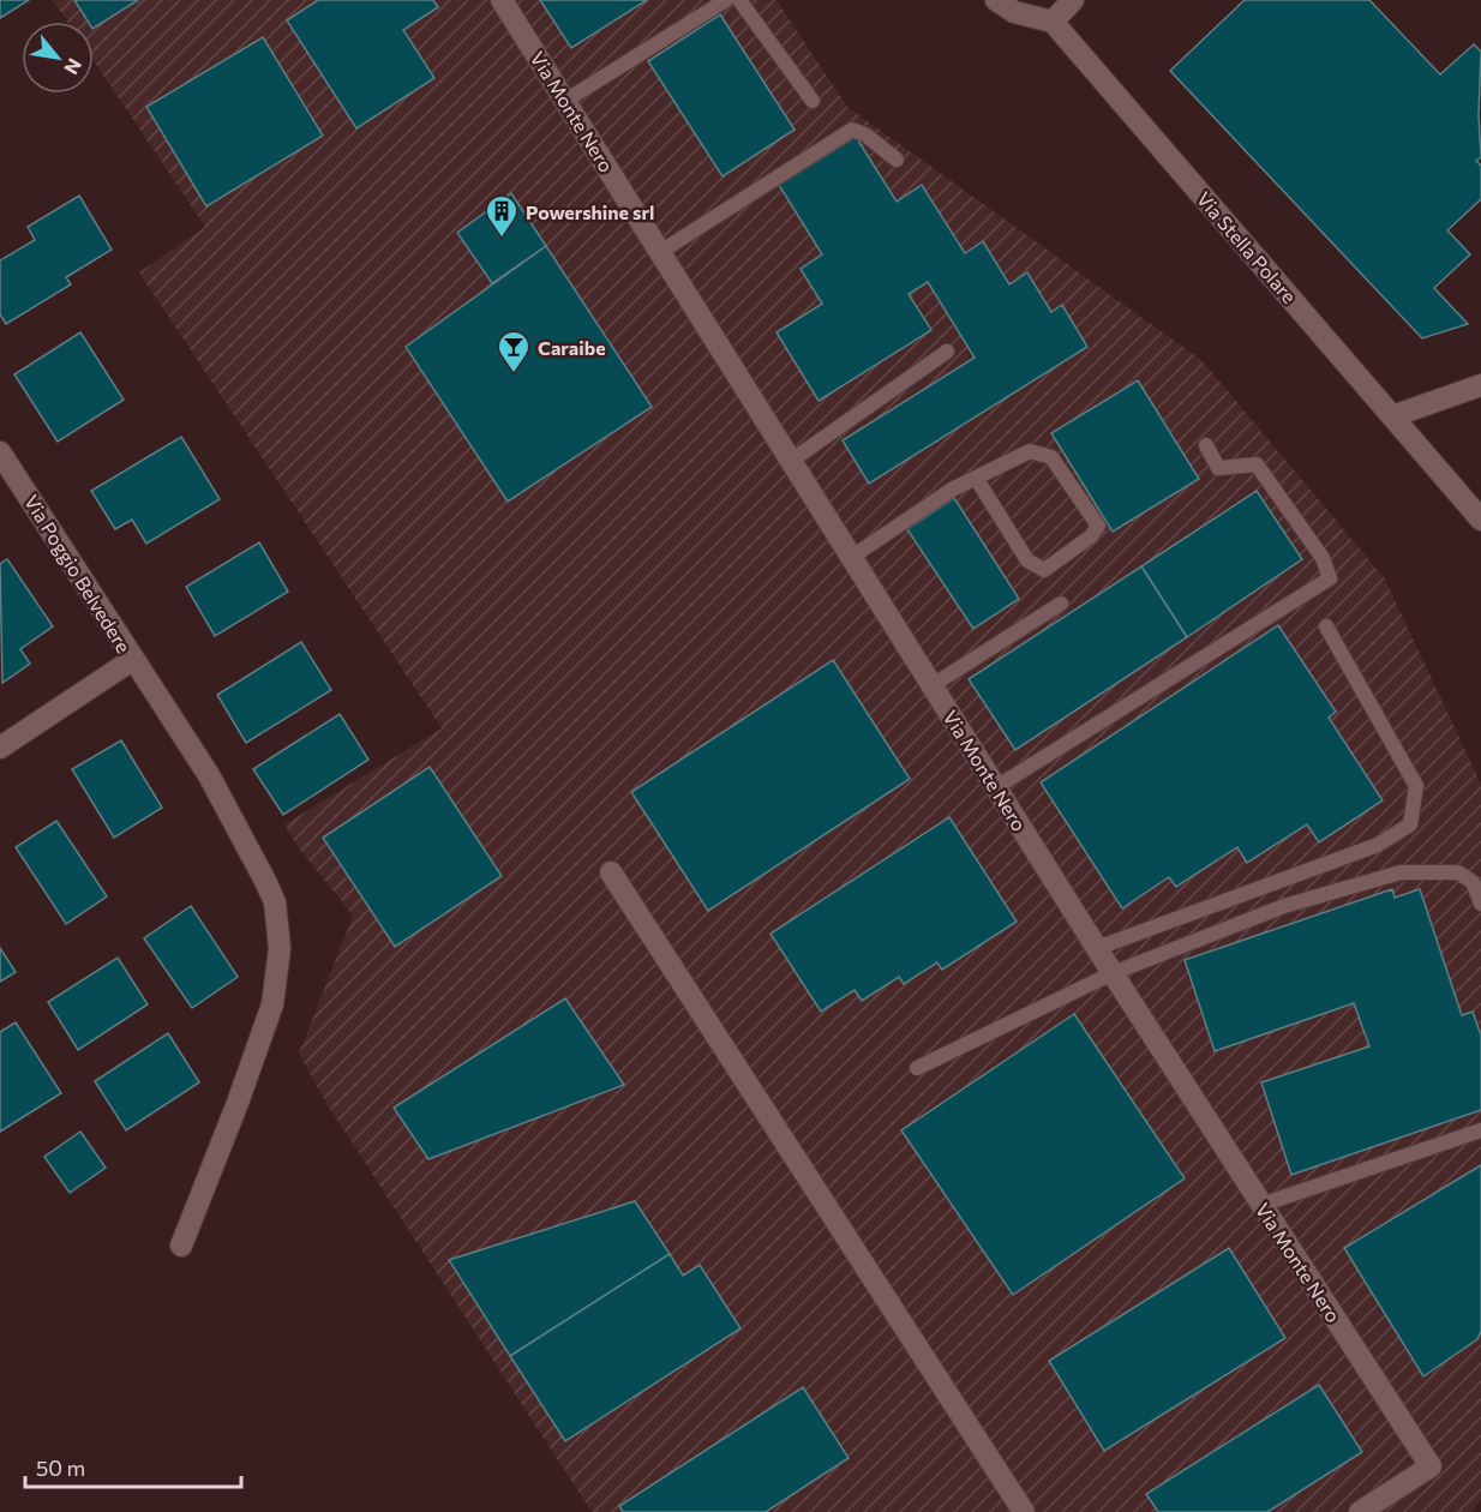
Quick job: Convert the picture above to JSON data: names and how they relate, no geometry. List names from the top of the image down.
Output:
{
  "streets": {
    "street": ["Via Monte Nero", "Via Stella Polare", "Via Poggio Belvedere"]
  },
  "places": {
    "building": ["Powershine srl"],
    "bar": ["Caraibe"]
  },
  "scale_bar": "50 m",
  "north": "bottom right"
}
